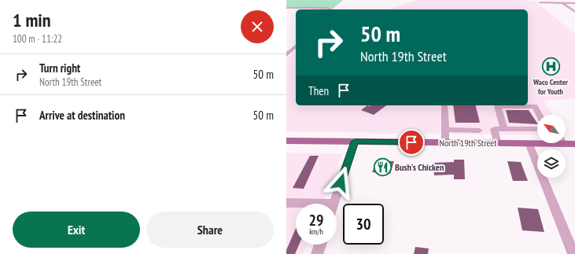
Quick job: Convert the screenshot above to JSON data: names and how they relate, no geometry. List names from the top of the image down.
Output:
{
  "streets": {
    "main road": ["North 19th Street"]
  },
  "places": {
    "hospital": ["Waco Center for Youth"],
    "restaurant": ["Bush's Chicken"]
  },
  "north": "top left",
  "page": {
    "heading": ["1 min", "100 m · 11:22"],
    "turn": ["50 m", "North 19th Street"],
    "list": [
      {
        "name": "Turn right",
        "note": "North 19th Street",
        "value": "50 m"
      },
      {
        "name": "Arrive at destination",
        "value": "50 m"
      }
    ],
    "then": "Then",
    "speed": "29 km/h",
    "limit": "30",
    "buttons": ["Exit", "Share"]
  }
}
